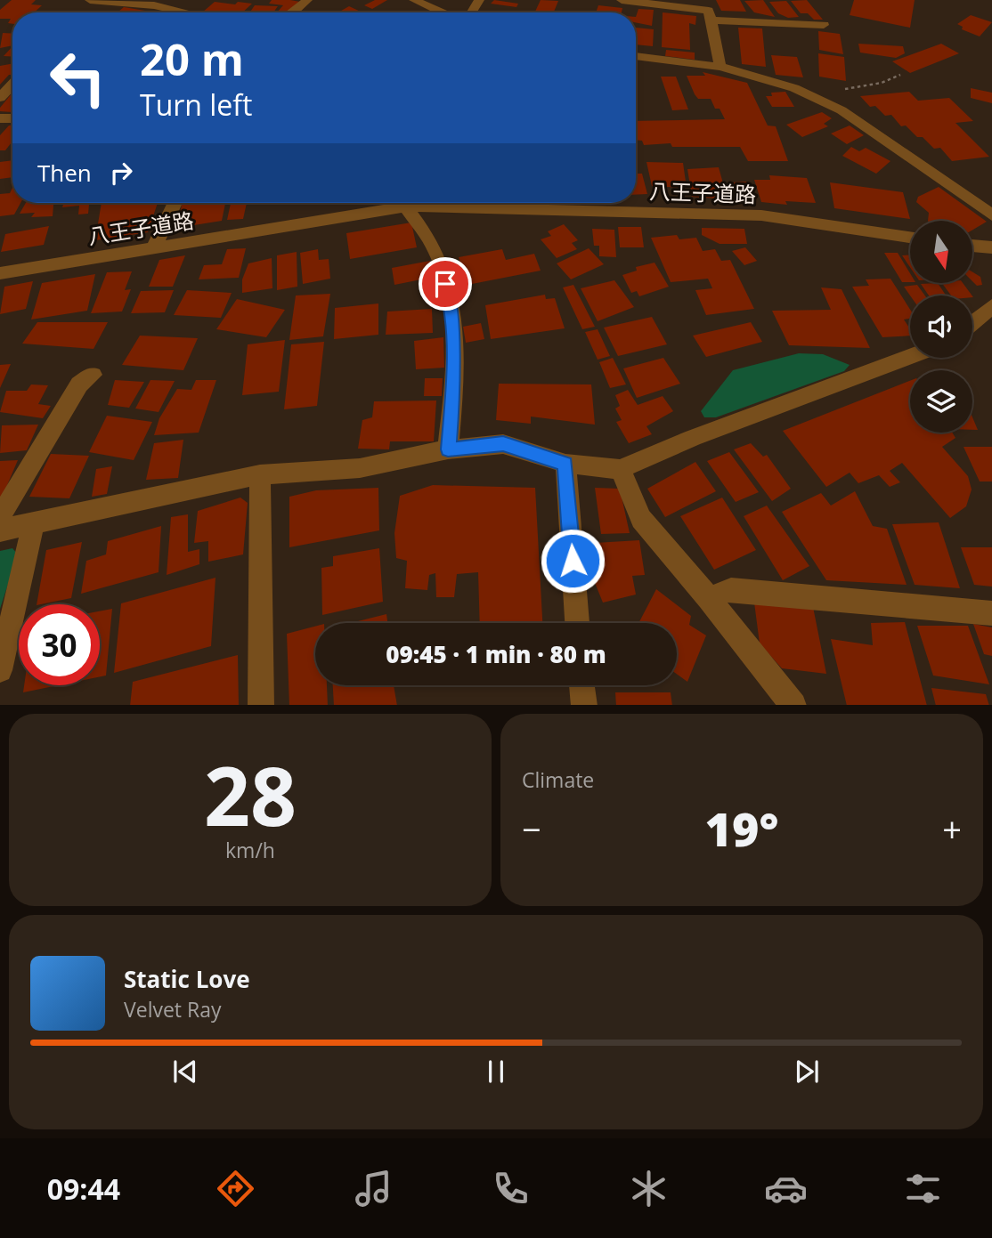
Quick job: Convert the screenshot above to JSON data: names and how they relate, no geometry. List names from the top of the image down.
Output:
{
  "streets": {
    "street": ["八王子道路"]
  },
  "north": "bottom",
  "page": {
    "turn": ["20 m", "Turn left"],
    "then": "Then",
    "limit": "30",
    "trip": "09:45 · 1 min · 80 m",
    "tile": [
      ["28", "km/h"],
      "Climate"
    ],
    "heat": ["−", "19°", "+"],
    "song": ["Static Love", "Velvet Ray"],
    "tabs": "09:44"
  }
}
